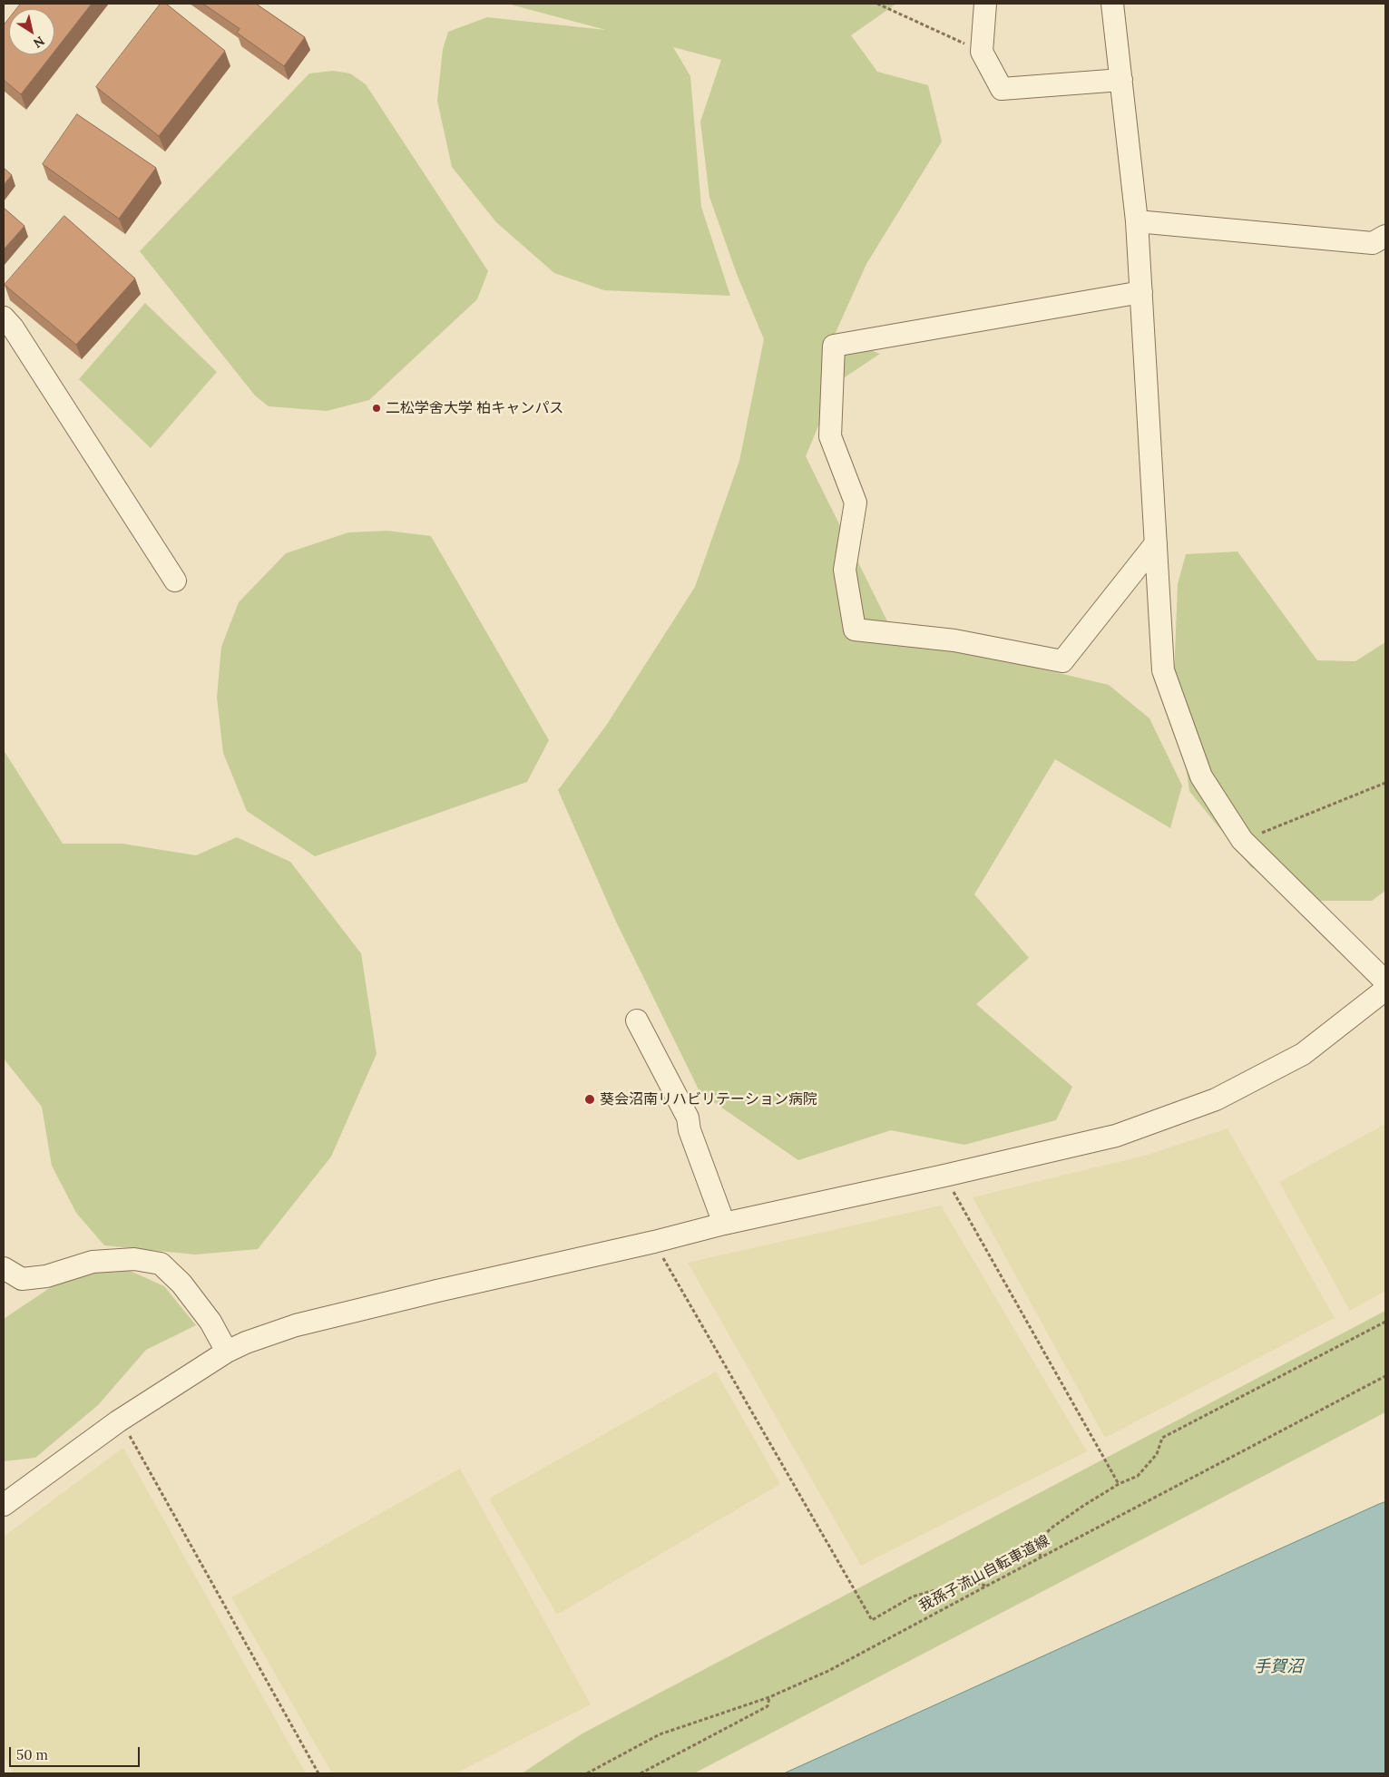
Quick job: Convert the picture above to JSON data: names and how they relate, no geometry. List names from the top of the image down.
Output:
{
  "streets": {
    "path": ["我孫子流山自転車道線"]
  },
  "water": ["手賀沼"],
  "places": ["二松学舍大学 柏キャンパス", "葵会沼南リハビリテーション病院"],
  "scale_bar": "50 m",
  "north": "bottom right"
}
